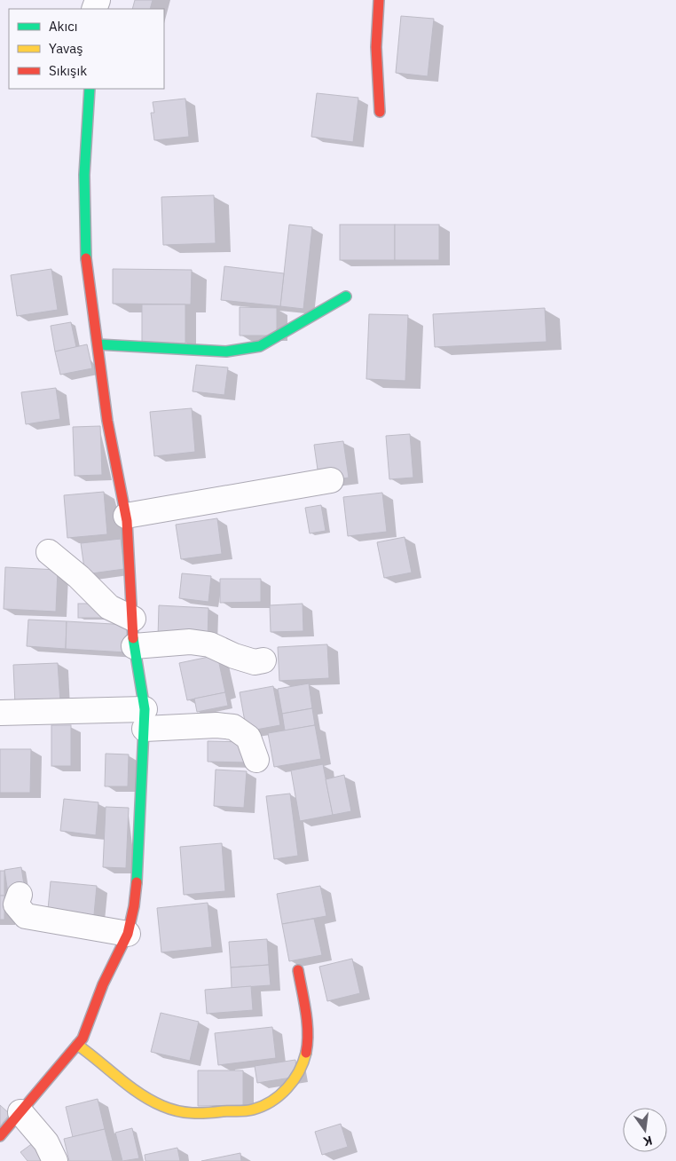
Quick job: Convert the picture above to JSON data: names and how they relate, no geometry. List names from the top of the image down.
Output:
{
  "legend": ["Akıcı", "Yavaş", "Sıkışık"],
  "north": "bottom"
}
